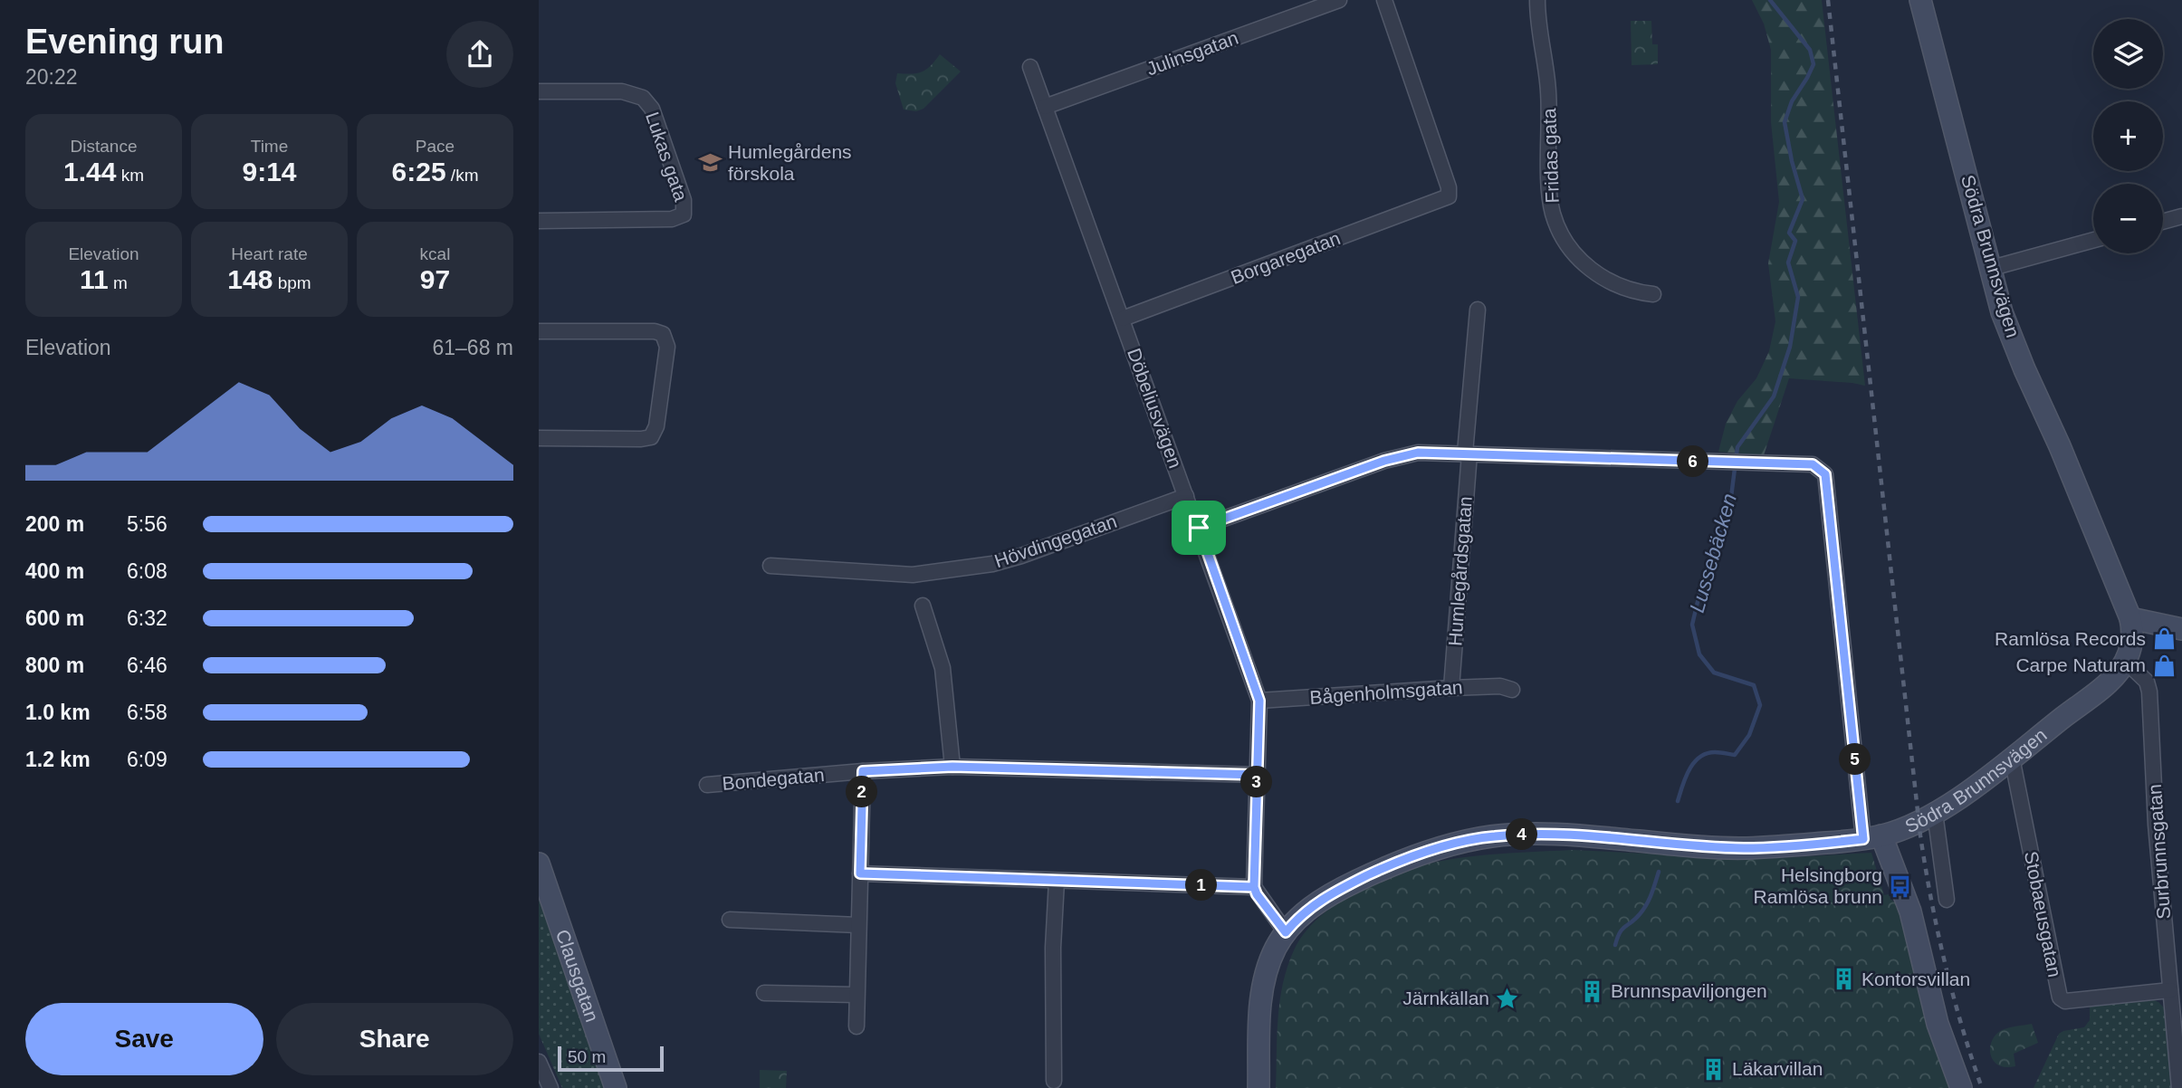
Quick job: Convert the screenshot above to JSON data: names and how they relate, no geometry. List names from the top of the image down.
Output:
{
  "streets": {
    "street": [
      "Julinsgatan",
      "Fridas gata",
      "Lukas gata",
      "Södra Brunnsvägen",
      "Borgaregatan",
      "Döbeliusvägen",
      "Hövdingegatan",
      "Humlegårdsgatan",
      "Bågenholmsgatan",
      "Bondegatan",
      "Surbrunnsgatan",
      "Stobaeusgatan",
      "Clausgatan"
    ]
  },
  "crossings": [
    ["Julinsgatan", "Döbeliusvägen"],
    ["Södra Brunnsvägen", "Surbrunnsgatan"],
    ["Södra Brunnsvägen", "Stobaeusgatan"],
    ["Borgaregatan", "Döbeliusvägen"],
    ["Döbeliusvägen", "Hövdingegatan"],
    ["Döbeliusvägen", "Bågenholmsgatan"],
    ["Döbeliusvägen", "Bondegatan"],
    ["Humlegårdsgatan", "Bågenholmsgatan"],
    ["Surbrunnsgatan", "Stobaeusgatan"]
  ],
  "water": ["Lussebäcken"],
  "places": {
    "school or university": ["Humlegårdens förskola"],
    "shop": ["Ramlösa Records", "Carpe Naturam"],
    "bus stop": ["Helsingborg Ramlösa brunn"],
    "building": ["Kontorsvillan", "Brunnspaviljongen", "Läkarvillan"],
    "place": ["Järnkällan"]
  },
  "scale_bar": "50 m",
  "page": {
    "heading": ["Evening run", "20:22"],
    "map_buttons": ["+", "−"],
    "stats": [
      ["Distance", "1.44 km"],
      ["Time", "9:14"],
      ["Pace", "6:25 /km"],
      ["Elevation", "11 m"],
      ["Heart rate", "148 bpm"],
      ["kcal", "97"]
    ],
    "chart": ["Elevation", "61–68 m"],
    "pins": [
      "6",
      "5",
      "3",
      "2",
      "4",
      "1"
    ],
    "list": [
      {
        "name": "200 m",
        "note": "5:56"
      },
      {
        "name": "400 m",
        "note": "6:08"
      },
      {
        "name": "600 m",
        "note": "6:32"
      },
      {
        "name": "800 m",
        "note": "6:46"
      },
      {
        "name": "1.0 km",
        "note": "6:58"
      },
      {
        "name": "1.2 km",
        "note": "6:09"
      }
    ],
    "buttons": ["Save", "Share"],
    "scale": "50 m"
  }
}
